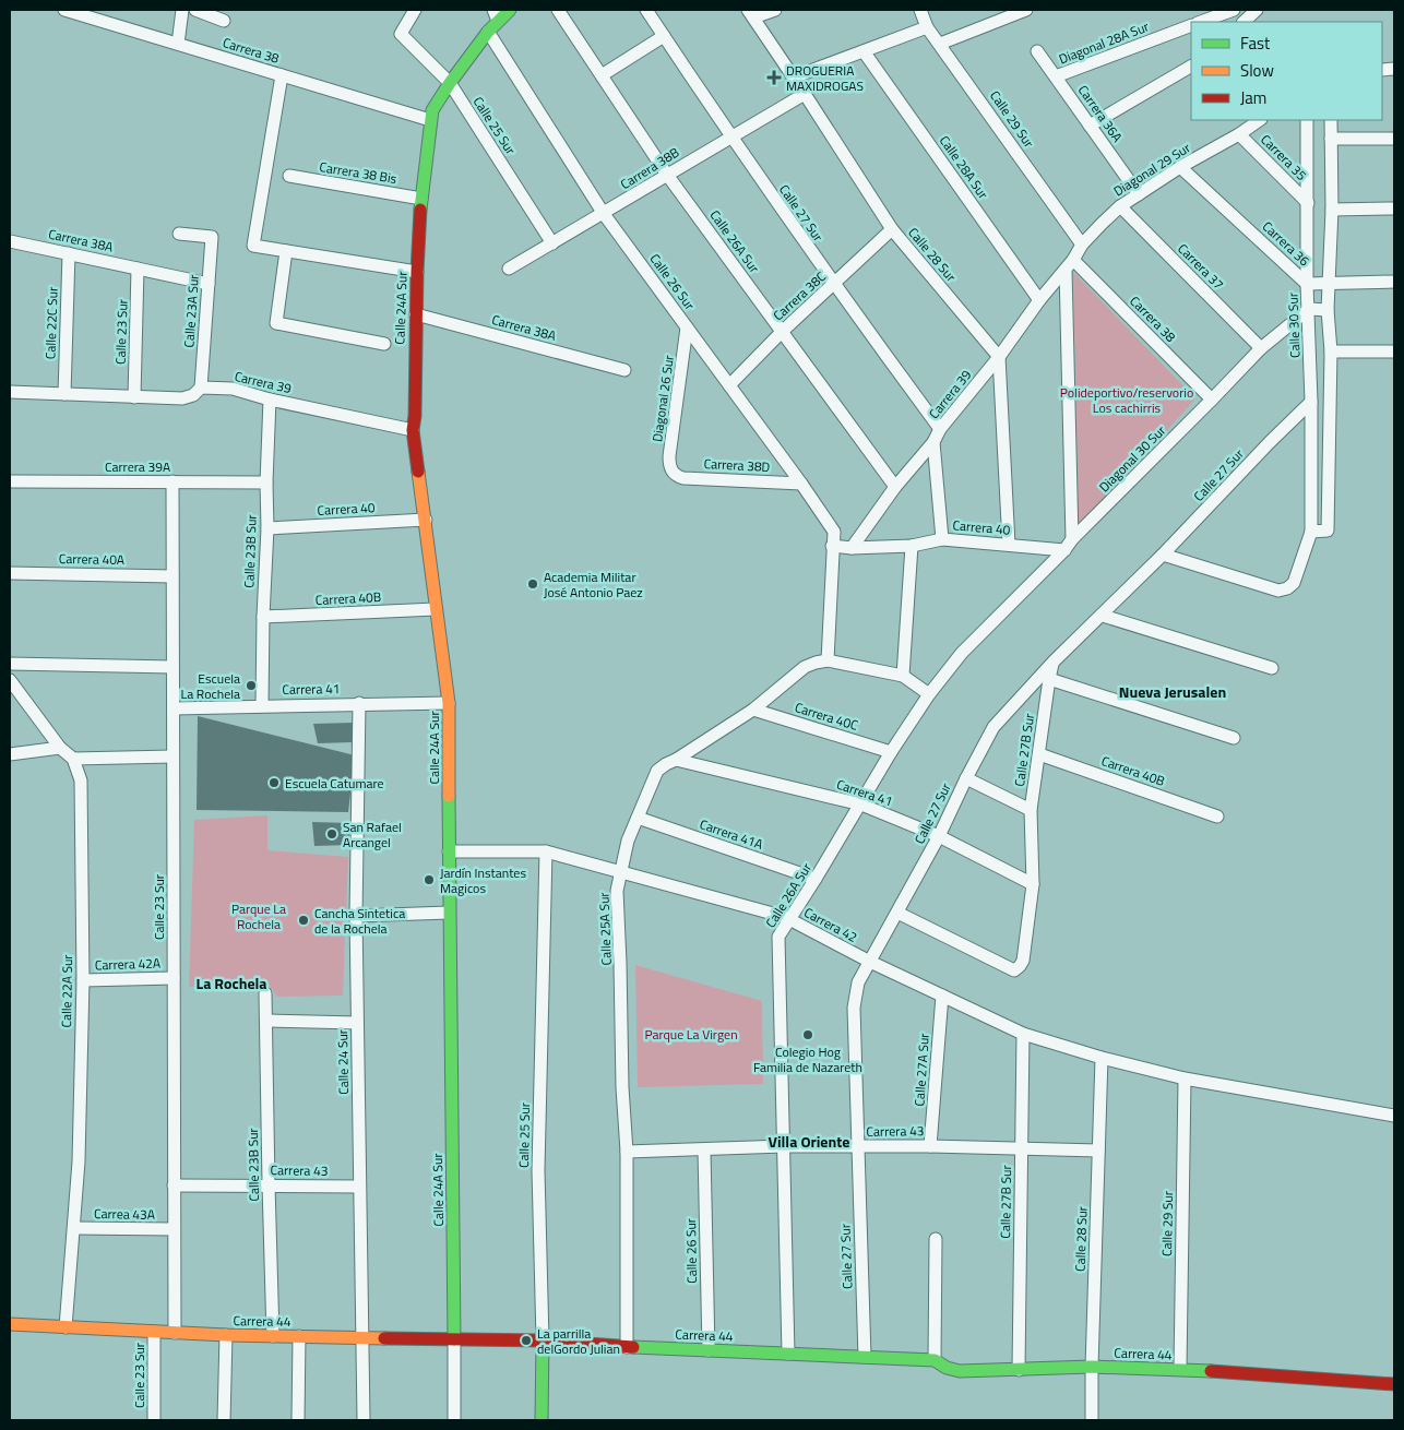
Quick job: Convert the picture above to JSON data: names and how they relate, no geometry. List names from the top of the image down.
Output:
{
  "streets": {
    "street": [
      "Diagonal 28A Sur",
      "Carrera 38",
      "Carrera 36A",
      "Calle 29 Sur",
      "Calle 25 Sur",
      "Carrera 35",
      "Calle 28A Sur",
      "Carrera 38B",
      "Diagonal 29 Sur",
      "Carrera 38 Bis",
      "Calle 27 Sur",
      "Carrera 38A",
      "Calle 26A Sur",
      "Carrera 36",
      "Calle 28 Sur",
      "Carrera 37",
      "Calle 26 Sur",
      "Carrera 38C",
      "Calle 24A Sur",
      "Calle 23A Sur",
      "Calle 22C Sur",
      "Calle 30 Sur",
      "Calle 23 Sur",
      "Carrera 39",
      "Diagonal 26 Sur",
      "Diagonal 30 Sur",
      "Carrera 38D",
      "Carrera 39A",
      "Carrera 40",
      "Calle 23B Sur",
      "Carrera 40A",
      "Carrera 40B",
      "Carrera 41",
      "Carrera 40C",
      "Calle 27B Sur",
      "Carrera 41A",
      "Carrera 42",
      "Calle 25A Sur",
      "Carrera 42A",
      "Calle 22A Sur",
      "Calle 24 Sur",
      "Calle 27A Sur",
      "Carrera 43",
      "Carrea 43A",
      "Carrera 44"
    ]
  },
  "crossings": [
    ["Diagonal 28A Sur", "Carrera 36A"],
    ["Carrera 38", "Diagonal 29 Sur"],
    ["Carrera 38", "Calle 24A Sur"],
    ["Carrera 38", "Carrera 39"],
    ["Carrera 38", "Diagonal 30 Sur"],
    ["Carrera 36A", "Diagonal 29 Sur"],
    ["Calle 29 Sur", "Diagonal 29 Sur"],
    ["Calle 29 Sur", "Carrera 42"],
    ["Calle 29 Sur", "Carrera 44"],
    ["Calle 25 Sur", "Carrera 38B"],
    ["Calle 25 Sur", "Calle 24A Sur"],
    ["Calle 25 Sur", "Carrera 42"],
    ["Calle 25 Sur", "Carrera 44"],
    ["Carrera 35", "Diagonal 29 Sur"],
    ["Carrera 35", "Calle 30 Sur"],
    ["Calle 28A Sur", "Carrera 39"],
    ["Carrera 38B", "Calle 27 Sur"],
    ["Carrera 38B", "Calle 26A Sur"],
    ["Carrera 38B", "Calle 28 Sur"],
    ["Carrera 38B", "Calle 26 Sur"],
    ["Diagonal 29 Sur", "Carrera 36"],
    ["Diagonal 29 Sur", "Carrera 37"],
    ["Diagonal 29 Sur", "Carrera 39"],
    ["Carrera 38 Bis", "Calle 24A Sur"],
    ["Calle 27 Sur", "Carrera 38C"],
    ["Calle 27 Sur", "Calle 30 Sur"],
    ["Calle 27 Sur", "Carrera 39"],
    ["Calle 27 Sur", "Carrera 41"],
    ["Calle 27 Sur", "Calle 27B Sur"],
    ["Calle 27 Sur", "Carrera 42"],
    ["Calle 27 Sur", "Carrera 43"],
    ["Calle 27 Sur", "Carrera 44"],
    ["Carrera 38A", "Calle 24A Sur"],
    ["Carrera 38A", "Calle 23A Sur"],
    ["Carrera 38A", "Calle 22C Sur"],
    ["Carrera 38A", "Calle 23 Sur"],
    ["Calle 26A Sur", "Carrera 38C"],
    ["Calle 26A Sur", "Carrera 39"],
    ["Calle 26A Sur", "Diagonal 30 Sur"],
    ["Calle 26A Sur", "Carrera 40"],
    ["Calle 26A Sur", "Carrera 41"],
    ["Calle 26A Sur", "Carrera 40C"],
    ["Calle 26A Sur", "Carrera 41A"],
    ["Calle 26A Sur", "Carrera 42"],
    ["Calle 26A Sur", "Carrera 43"],
    ["Calle 26A Sur", "Carrera 44"],
    ["Carrera 36", "Calle 30 Sur"],
    ["Calle 28 Sur", "Carrera 38C"],
    ["Calle 28 Sur", "Carrera 39"],
    ["Calle 28 Sur", "Carrera 42"],
    ["Calle 28 Sur", "Carrera 43"],
    ["Calle 28 Sur", "Carrera 44"],
    ["Carrera 37", "Diagonal 30 Sur"],
    ["Calle 26 Sur", "Carrera 38C"],
    ["Calle 26 Sur", "Diagonal 26 Sur"],
    ["Calle 26 Sur", "Carrera 38D"],
    ["Calle 26 Sur", "Carrera 40"],
    ["Calle 26 Sur", "Carrera 43"],
    ["Calle 26 Sur", "Carrera 44"],
    ["Calle 24A Sur", "Carrera 39"],
    ["Calle 24A Sur", "Carrera 40"],
    ["Calle 24A Sur", "Carrera 40B"],
    ["Calle 24A Sur", "Carrera 41"],
    ["Calle 24A Sur", "Carrera 42"],
    ["Calle 24A Sur", "Carrera 44"],
    ["Calle 23A Sur", "Carrera 39"],
    ["Calle 22C Sur", "Carrera 39"],
    ["Calle 30 Sur", "Diagonal 30 Sur"],
    ["Calle 23 Sur", "Carrera 39"],
    ["Calle 23 Sur", "Carrera 39A"],
    ["Calle 23 Sur", "Carrera 40A"],
    ["Calle 23 Sur", "Carrera 41"],
    ["Calle 23 Sur", "Carrera 42A"],
    ["Calle 23 Sur", "Carrera 43"],
    ["Calle 23 Sur", "Carrea 43A"],
    ["Calle 23 Sur", "Carrera 44"],
    ["Carrera 39", "Carrera 40"],
    ["Carrera 39", "Calle 23B Sur"],
    ["Diagonal 26 Sur", "Carrera 38D"],
    ["Carrera 39A", "Calle 23B Sur"],
    ["Carrera 40", "Calle 23B Sur"],
    ["Calle 23B Sur", "Carrera 40B"],
    ["Calle 23B Sur", "Carrera 41"],
    ["Calle 23B Sur", "Carrera 43"],
    ["Calle 23B Sur", "Carrera 44"],
    ["Carrera 40B", "Calle 27B Sur"],
    ["Carrera 41", "Calle 27B Sur"],
    ["Carrera 41", "Calle 25A Sur"],
    ["Carrera 41", "Calle 24 Sur"],
    ["Carrera 40C", "Calle 25A Sur"],
    ["Calle 27B Sur", "Carrera 42"],
    ["Calle 27B Sur", "Carrera 43"],
    ["Calle 27B Sur", "Carrera 44"],
    ["Carrera 41A", "Calle 25A Sur"],
    ["Carrera 42", "Calle 25A Sur"],
    ["Carrera 42", "Calle 27A Sur"],
    ["Calle 25A Sur", "Carrera 43"],
    ["Calle 25A Sur", "Carrera 44"],
    ["Carrera 42A", "Calle 22A Sur"],
    ["Calle 22A Sur", "Carrea 43A"],
    ["Calle 22A Sur", "Carrera 44"],
    ["Calle 24 Sur", "Carrera 43"],
    ["Calle 24 Sur", "Carrera 44"],
    ["Calle 27A Sur", "Carrera 43"]
  ],
  "districts": ["Nueva Jerusalen", "La Rochela", "Villa Oriente"],
  "parks": ["Polideportivo/reservorio Los cachirris", "Parque La Rochela", "Parque La Virgen"],
  "places": {
    "health": ["DROGUERIA MAXIDROGAS"],
    "other": [
      "Academia Militar José Antonio Paez",
      "Escuela La Rochela",
      "Escuela Catumare",
      "San Rafael Arcangel",
      "Jardín Instantes Magicos",
      "Cancha Sintetica de la Rochela",
      "Colegio Hog Familia de Nazareth",
      "La parrilla delGordo Julian"
    ]
  },
  "legend": ["Fast", "Slow", "Jam"]
}
